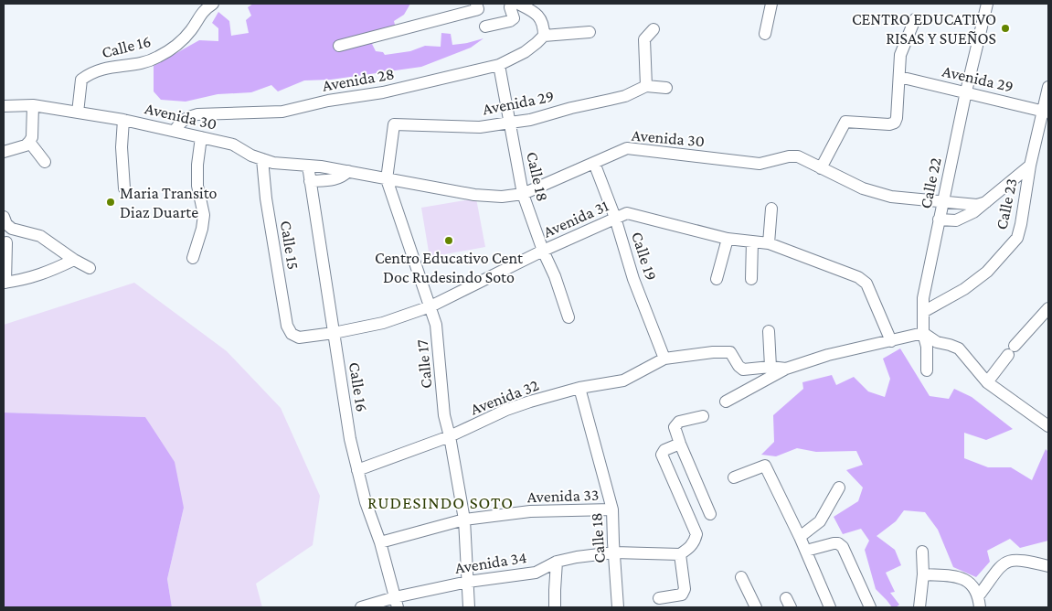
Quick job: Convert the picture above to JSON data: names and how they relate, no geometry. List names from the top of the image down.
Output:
{
  "streets": {
    "street": [
      "Calle 16",
      "Avenida 29",
      "Avenida 28",
      "Avenida 30",
      "Calle 18",
      "Calle 22",
      "Calle 23",
      "Avenida 31",
      "Calle 15",
      "Calle 19",
      "Calle 17",
      "Avenida 32",
      "Avenida 33",
      "Avenida 34"
    ]
  },
  "crossings": [
    ["Calle 16", "Avenida 30"],
    ["Calle 16", "Avenida 31"],
    ["Calle 16", "Avenida 32"],
    ["Calle 16", "Avenida 33"],
    ["Calle 16", "Avenida 34"],
    ["Avenida 29", "Calle 18"],
    ["Avenida 29", "Calle 22"],
    ["Avenida 29", "Calle 23"],
    ["Avenida 29", "Calle 17"],
    ["Avenida 28", "Avenida 30"],
    ["Avenida 28", "Calle 18"],
    ["Avenida 30", "Calle 18"],
    ["Avenida 30", "Calle 22"],
    ["Avenida 30", "Calle 15"],
    ["Avenida 30", "Calle 19"],
    ["Avenida 30", "Calle 17"],
    ["Calle 18", "Avenida 31"],
    ["Calle 18", "Avenida 32"],
    ["Calle 18", "Avenida 33"],
    ["Calle 18", "Avenida 34"],
    ["Calle 22", "Calle 23"],
    ["Avenida 31", "Calle 15"],
    ["Avenida 31", "Calle 19"],
    ["Avenida 31", "Calle 17"],
    ["Calle 19", "Avenida 32"],
    ["Calle 17", "Avenida 32"],
    ["Calle 17", "Avenida 33"],
    ["Calle 17", "Avenida 34"]
  ],
  "districts": ["RUDESINDO SOTO"],
  "places": ["CENTRO EDUCATIVO RISAS Y SUEÑOS", "Maria Transito Diaz Duarte", "Centro Educativo Cent Doc Rudesindo Soto"]
}
